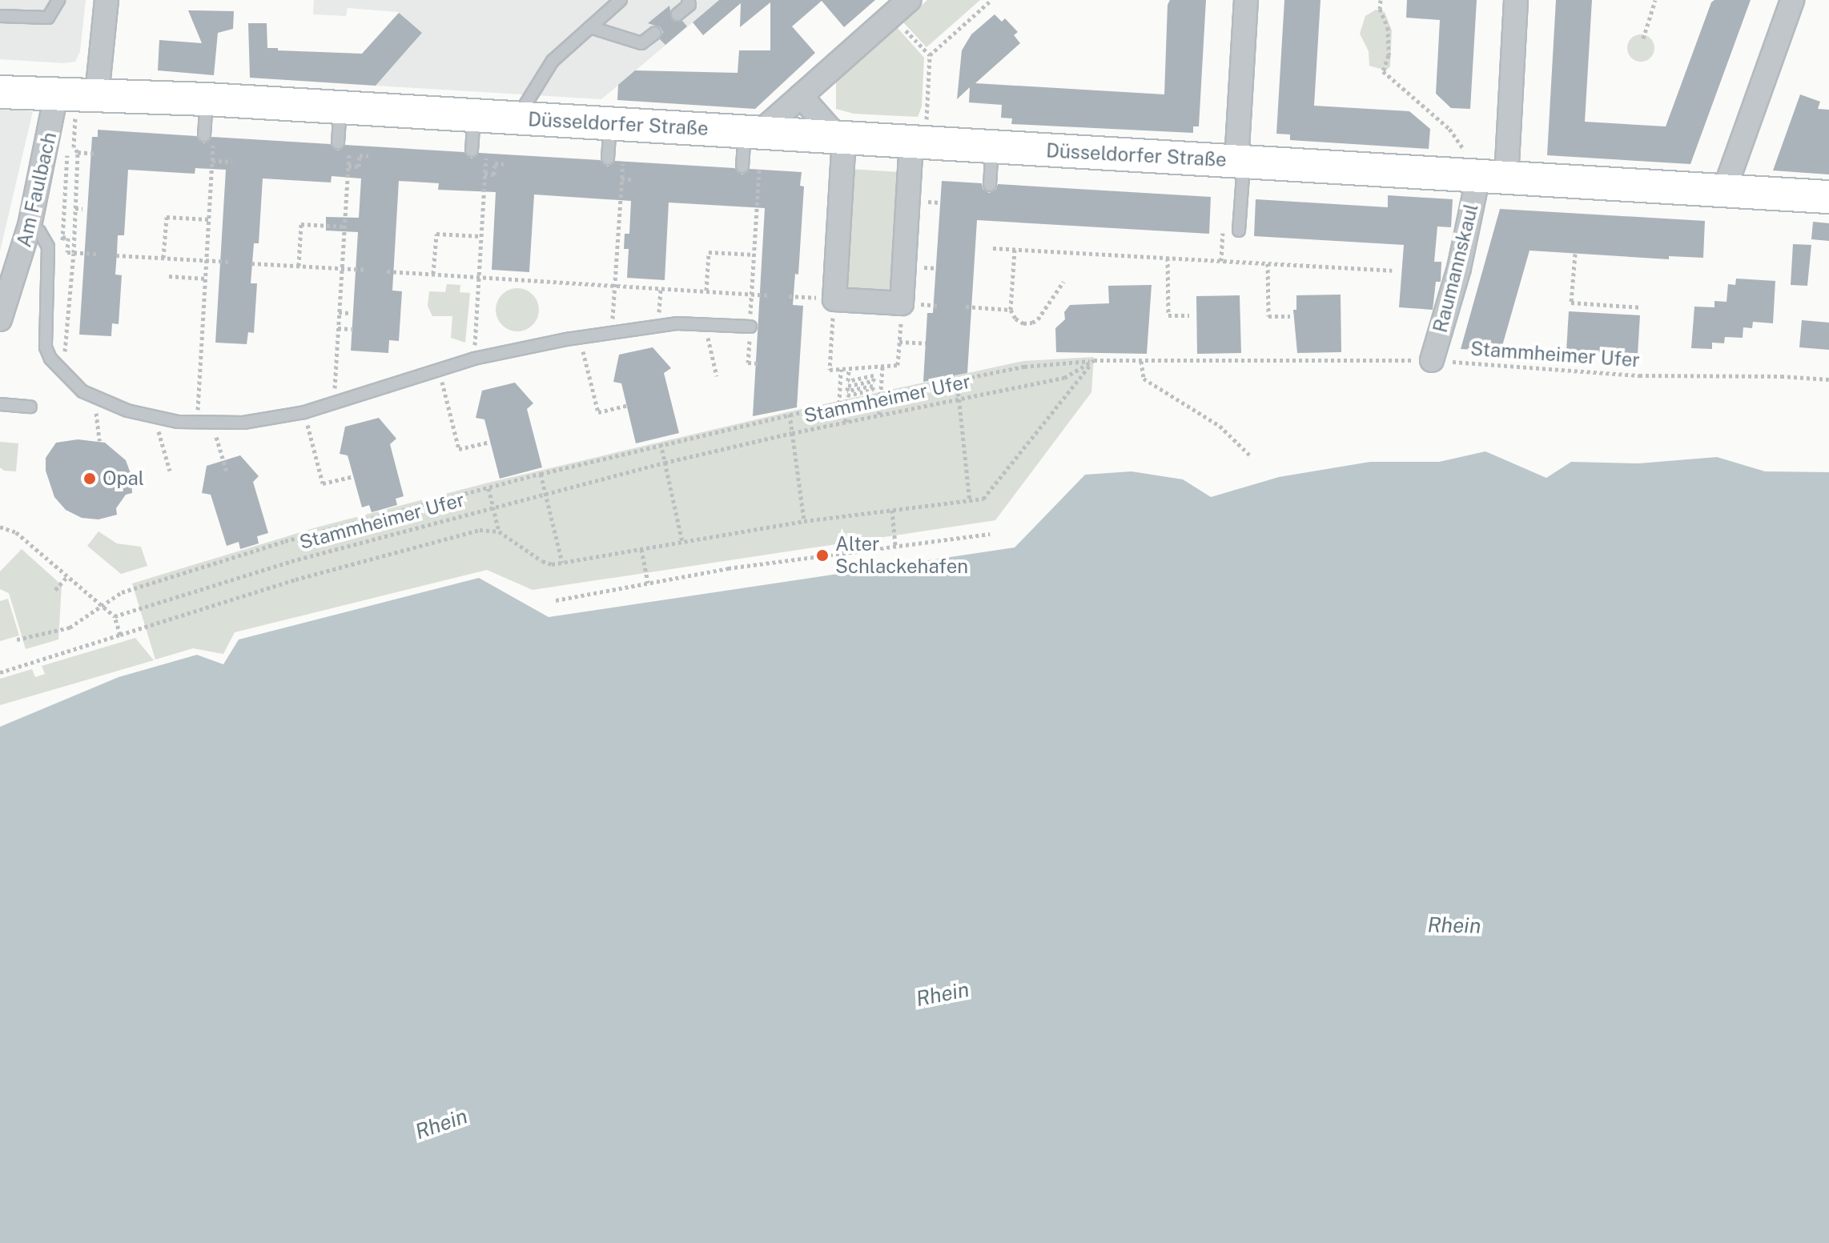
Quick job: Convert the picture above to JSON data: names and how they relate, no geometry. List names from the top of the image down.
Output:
{
  "streets": {
    "street": ["Düsseldorfer Straße", "Am Faulbach", "Raumannskaul"],
    "path": ["Stammheimer Ufer"]
  },
  "crossings": [
    ["Düsseldorfer Straße", "Am Faulbach"],
    ["Düsseldorfer Straße", "Raumannskaul"],
    ["Raumannskaul", "Stammheimer Ufer"]
  ],
  "water": ["Rhein"],
  "places": ["Opal", "Alter Schlackehafen"]
}
